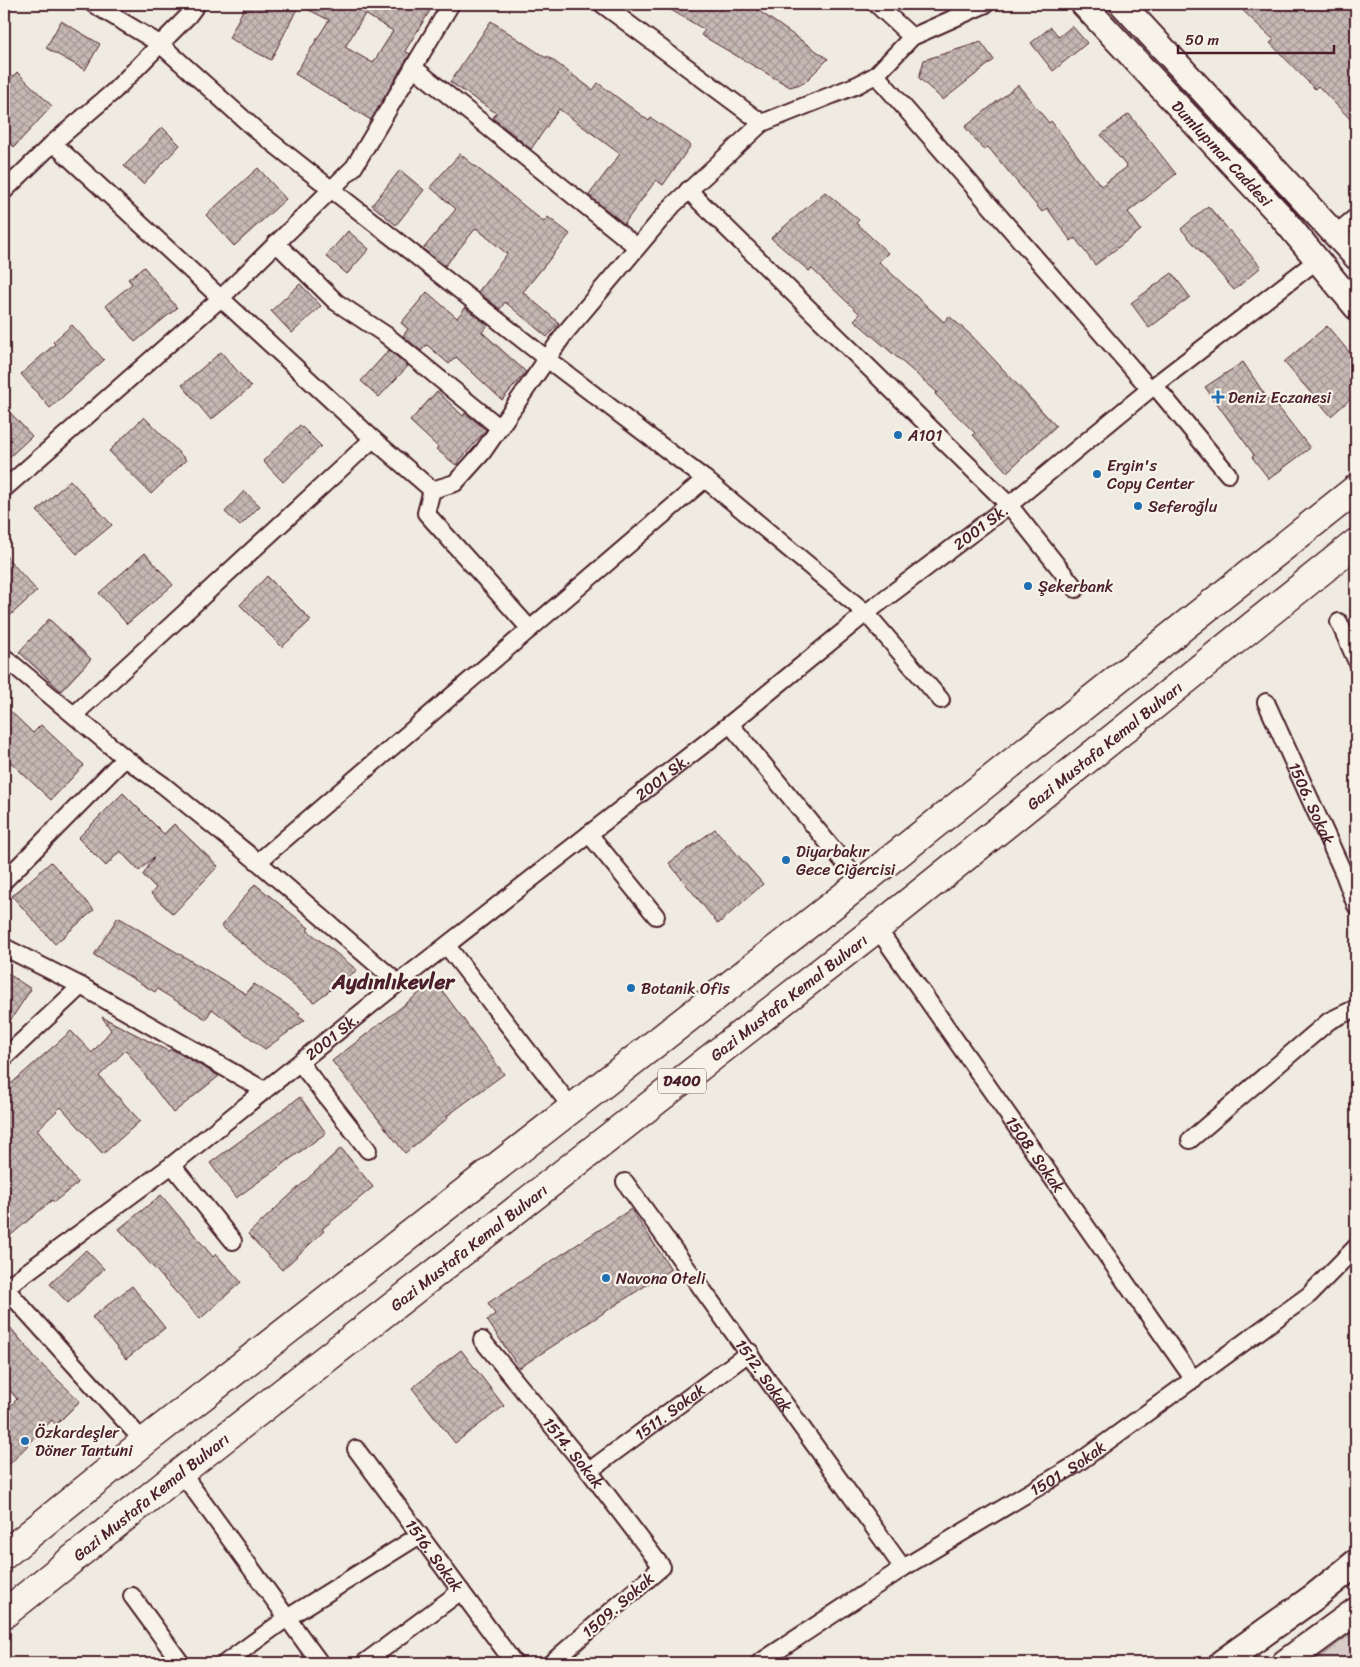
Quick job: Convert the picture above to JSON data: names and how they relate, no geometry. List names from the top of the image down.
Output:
{
  "streets": {
    "highway": ["Gazi Mustafa Kemal Bulvarı", "D400"],
    "street": [
      "Dumlupınar Caddesi",
      "2001 Sk.",
      "1506. Sokak",
      "1508. Sokak",
      "1512. Sokak",
      "1511. Sokak",
      "1514. Sokak",
      "1501. Sokak",
      "1516. Sokak",
      "1509. Sokak"
    ]
  },
  "crossings": [
    ["Dumlupınar Caddesi", "2001 Sk."],
    ["Gazi Mustafa Kemal Bulvarı", "1508. Sokak"],
    ["1508. Sokak", "1501. Sokak"],
    ["1512. Sokak", "1511. Sokak"],
    ["1512. Sokak", "1501. Sokak"],
    ["1511. Sokak", "1514. Sokak"],
    ["1514. Sokak", "1509. Sokak"]
  ],
  "districts": ["Aydınlıkevler"],
  "places": {
    "health": ["Deniz Eczanesi"],
    "other": [
      "A101",
      "Ergin's Copy Center",
      "Seferoğlu",
      "Şekerbank",
      "Diyarbakır Gece Ciğercisi",
      "Botanik Ofis",
      "Navona Oteli",
      "Özkardeşler Döner Tantuni"
    ]
  },
  "scale_bar": "50 m"
}
